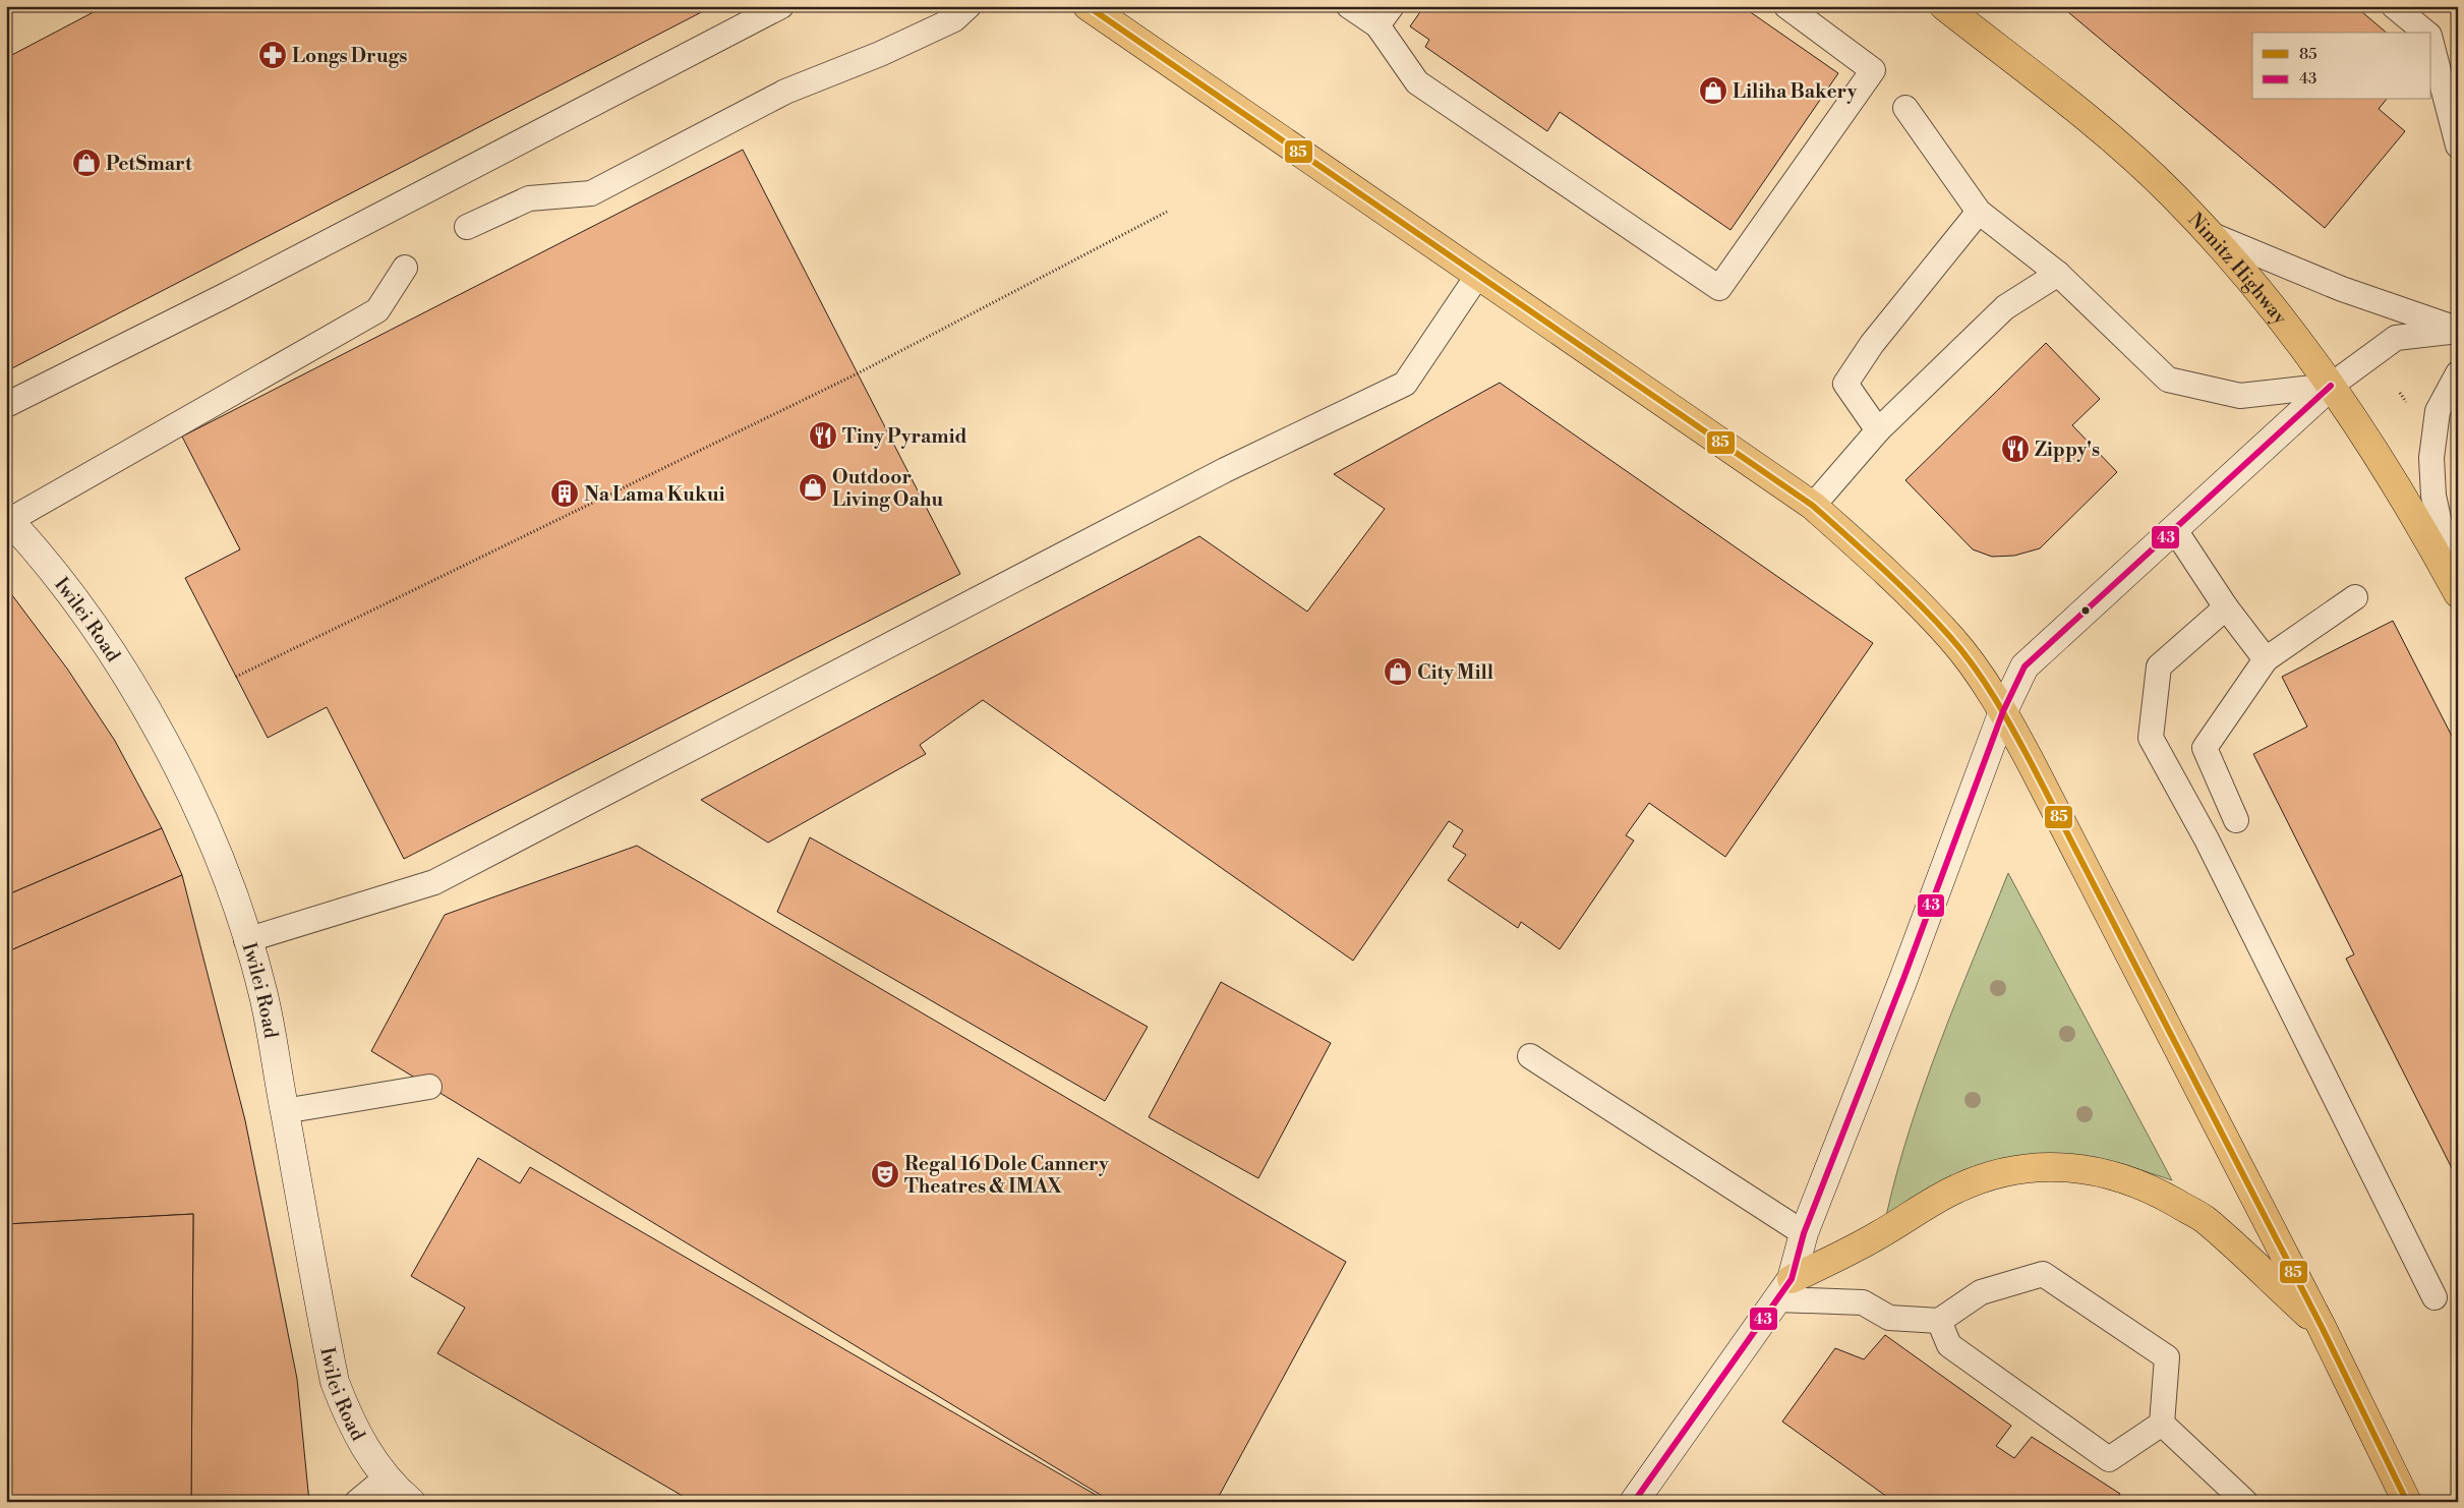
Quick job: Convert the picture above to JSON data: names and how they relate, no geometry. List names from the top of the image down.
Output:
{
  "streets": {
    "main road": ["Nimitz Highway"],
    "street": ["Iwilei Road"]
  },
  "places": {
    "pharmacy": ["Longs Drugs"],
    "shop": [
      "Liliha Bakery",
      "PetSmart",
      "Outdoor Living Oahu",
      "City Mill"
    ],
    "restaurant": ["Tiny Pyramid", "Zippy's"],
    "building": ["Na Lama Kukui"],
    "theatre": ["Regal 16 Dole Cannery Theatres & IMAX"]
  },
  "lines": ["transit line 85", "transit line 43"],
  "legend": ["85", "43"]
}
